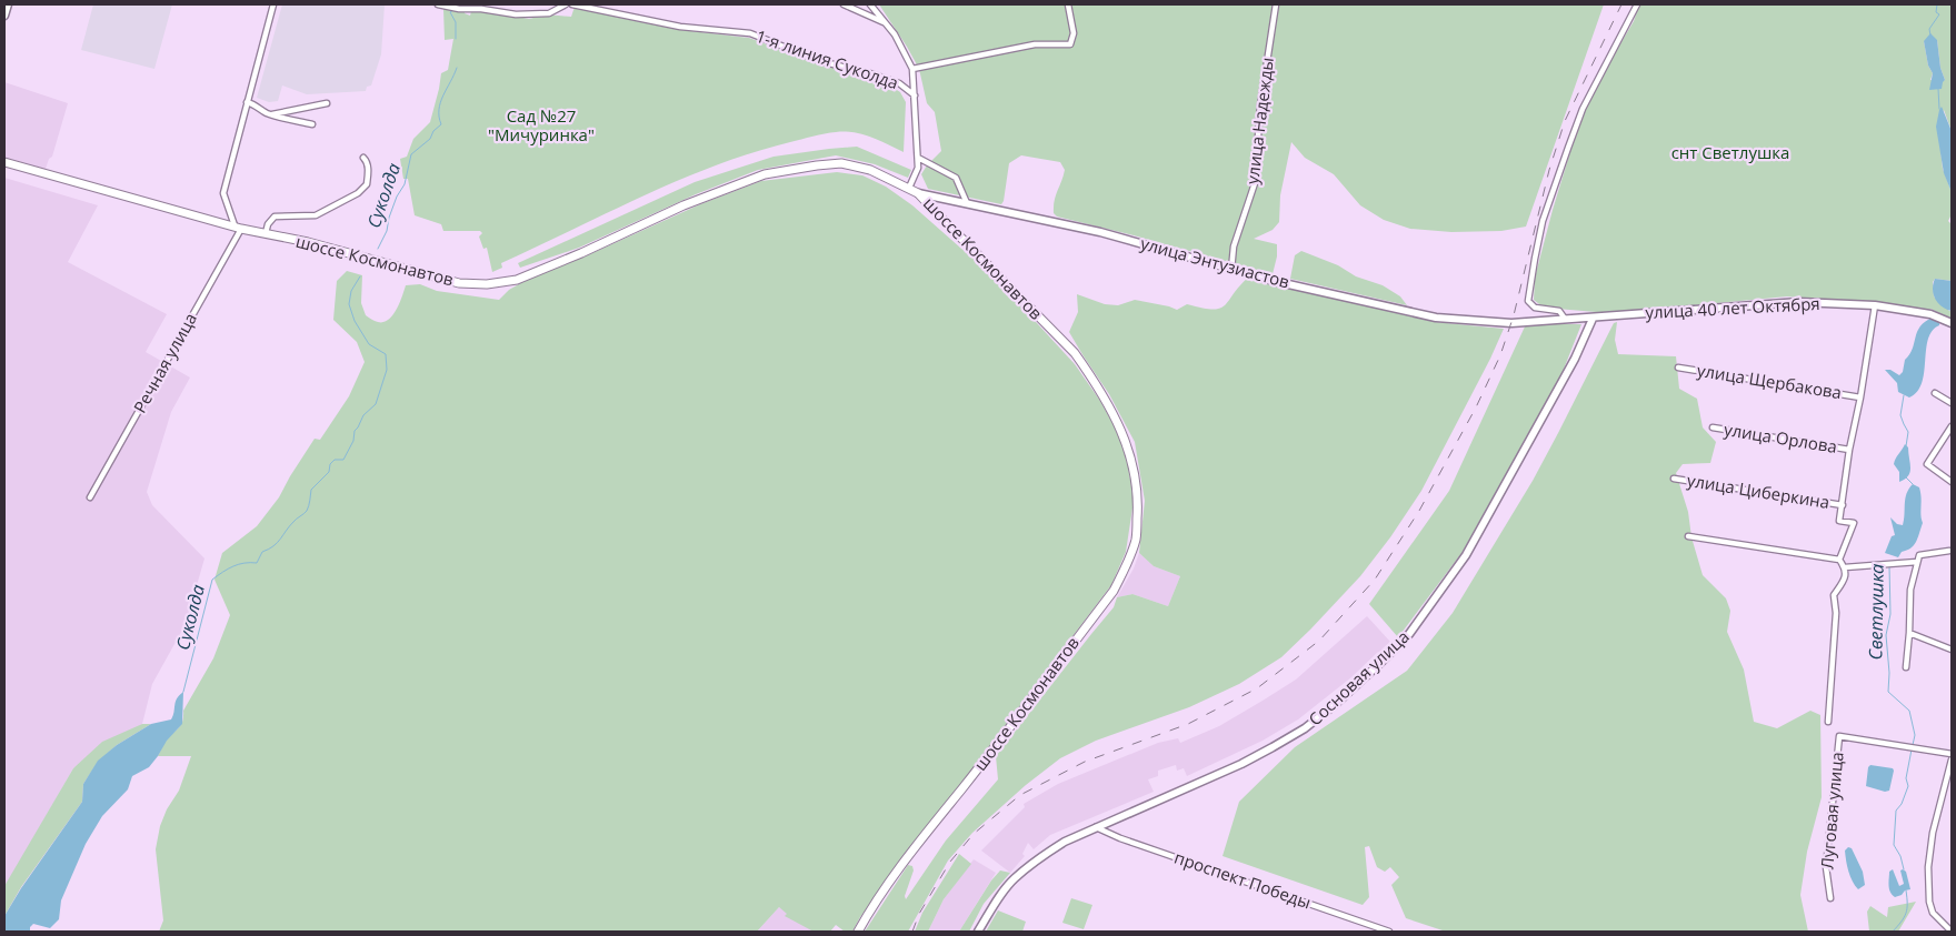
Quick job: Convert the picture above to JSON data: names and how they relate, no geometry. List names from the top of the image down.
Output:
{
  "streets": {
    "main road": [
      "шоссе Космонавтов",
      "улица Энтузиастов",
      "улица 40 лет Октября",
      "Сосновая улица"
    ],
    "street": [
      "1-я линия Суколда",
      "улица Надежды",
      "Речная улица",
      "улица Щербакова",
      "улица Орлова",
      "улица Циберкина",
      "Луговая улица",
      "проспект Победы"
    ]
  },
  "crossings": [
    ["улица Надежды", "улица Энтузиастов"],
    ["шоссе Космонавтов", "улица Энтузиастов"],
    ["шоссе Космонавтов", "Речная улица"],
    ["улица Энтузиастов", "улица 40 лет Октября"],
    ["улица 40 лет Октября", "Сосновая улица"],
    ["Сосновая улица", "проспект Победы"]
  ],
  "water": ["Суколда", "Светлушка"],
  "parks": ["Сад №27 \"Мичуринка\"", "снт Светлушка"]
}
